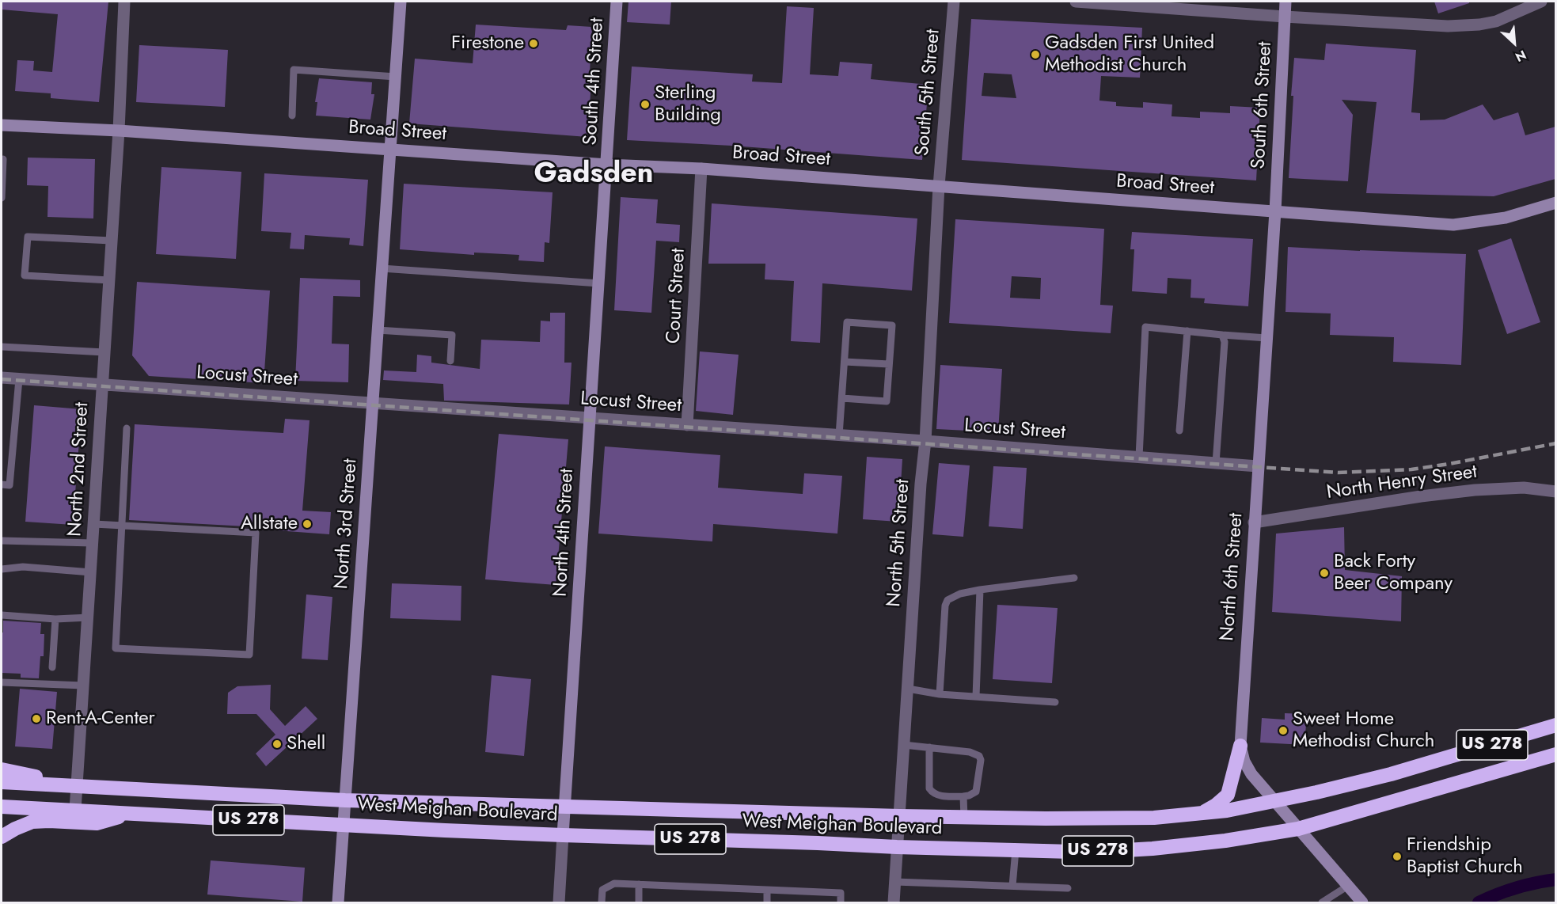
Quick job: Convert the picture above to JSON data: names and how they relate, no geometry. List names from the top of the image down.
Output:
{
  "streets": {
    "highway": ["US 278", "West Meighan Boulevard"],
    "main road": [
      "South 4th Street",
      "South 6th Street",
      "Broad Street",
      "North 3rd Street",
      "North 4th Street",
      "North 6th Street"
    ],
    "street": [
      "South 5th Street",
      "Court Street",
      "Locust Street",
      "North 2nd Street",
      "North Henry Street",
      "North 5th Street"
    ]
  },
  "crossings": [
    ["South 4th Street", "Broad Street"],
    ["South 4th Street", "North 4th Street"],
    ["South 5th Street", "Broad Street"],
    ["South 5th Street", "North 5th Street"],
    ["South 6th Street", "Broad Street"],
    ["South 6th Street", "North 6th Street"],
    ["Broad Street", "Court Street"],
    ["Broad Street", "North 2nd Street"],
    ["Broad Street", "North 3rd Street"],
    ["Broad Street", "North 4th Street"],
    ["Broad Street", "North 5th Street"],
    ["Broad Street", "North 6th Street"],
    ["Court Street", "Locust Street"],
    ["Locust Street", "North 2nd Street"],
    ["Locust Street", "North 3rd Street"],
    ["Locust Street", "North 4th Street"],
    ["Locust Street", "North 5th Street"],
    ["Locust Street", "North 6th Street"],
    ["North 2nd Street", "West Meighan Boulevard"],
    ["North Henry Street", "North 6th Street"],
    ["North 3rd Street", "West Meighan Boulevard"],
    ["North 4th Street", "West Meighan Boulevard"],
    ["North 5th Street", "West Meighan Boulevard"],
    ["North 6th Street", "West Meighan Boulevard"]
  ],
  "districts": ["Gadsden"],
  "places": [
    "Firestone",
    "Gadsden First United Methodist Church",
    "Sterling Building",
    "Allstate",
    "Back Forty Beer Company",
    "Rent-A-Center",
    "Sweet Home Methodist Church",
    "Shell",
    "Friendship Baptist Church"
  ],
  "north": "bottom right"
}
